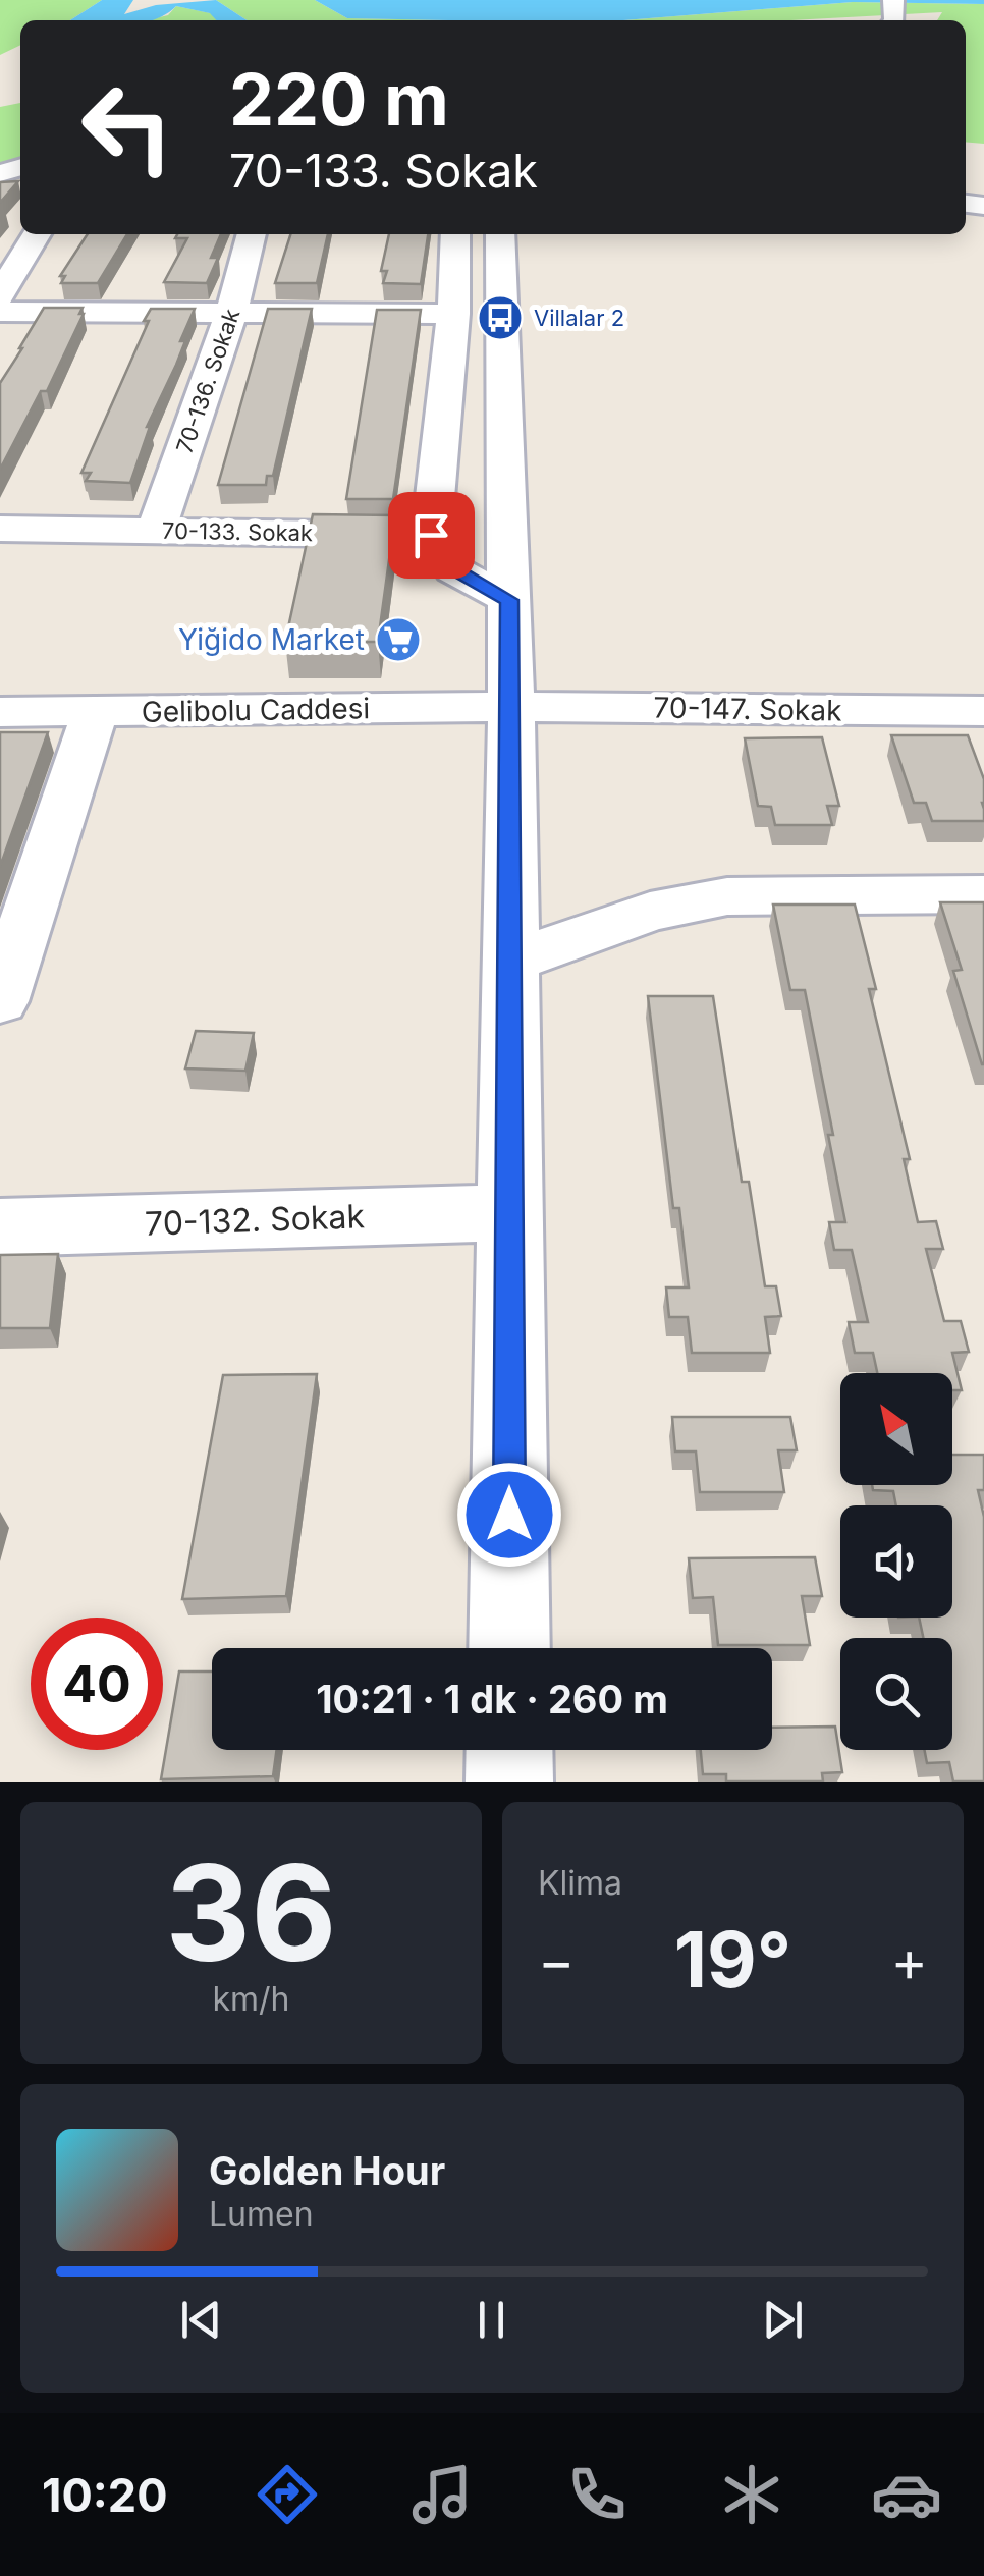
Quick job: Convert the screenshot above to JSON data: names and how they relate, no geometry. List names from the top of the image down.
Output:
{
  "streets": {
    "street": [
      "70-136. Sokak",
      "70-133. Sokak",
      "70-147. Sokak",
      "Gelibolu Caddesi",
      "70-132. Sokak"
    ]
  },
  "crossings": [
    ["70-136. Sokak", "70-133. Sokak"],
    ["70-147. Sokak", "Gelibolu Caddesi"]
  ],
  "places": {
    "bus stop": ["Villalar 2"],
    "supermarket": ["Yiğido Market"]
  },
  "north": "top left",
  "page": {
    "turn": ["220 m", "70-133. Sokak"],
    "limit": "40",
    "trip": "10:21 · 1 dk · 260 m",
    "tile": [
      ["36", "km/h"],
      "Klima"
    ],
    "heat": ["−", "19°", "+"],
    "song": ["Golden Hour", "Lumen"],
    "tabs": "10:20"
  }
}
